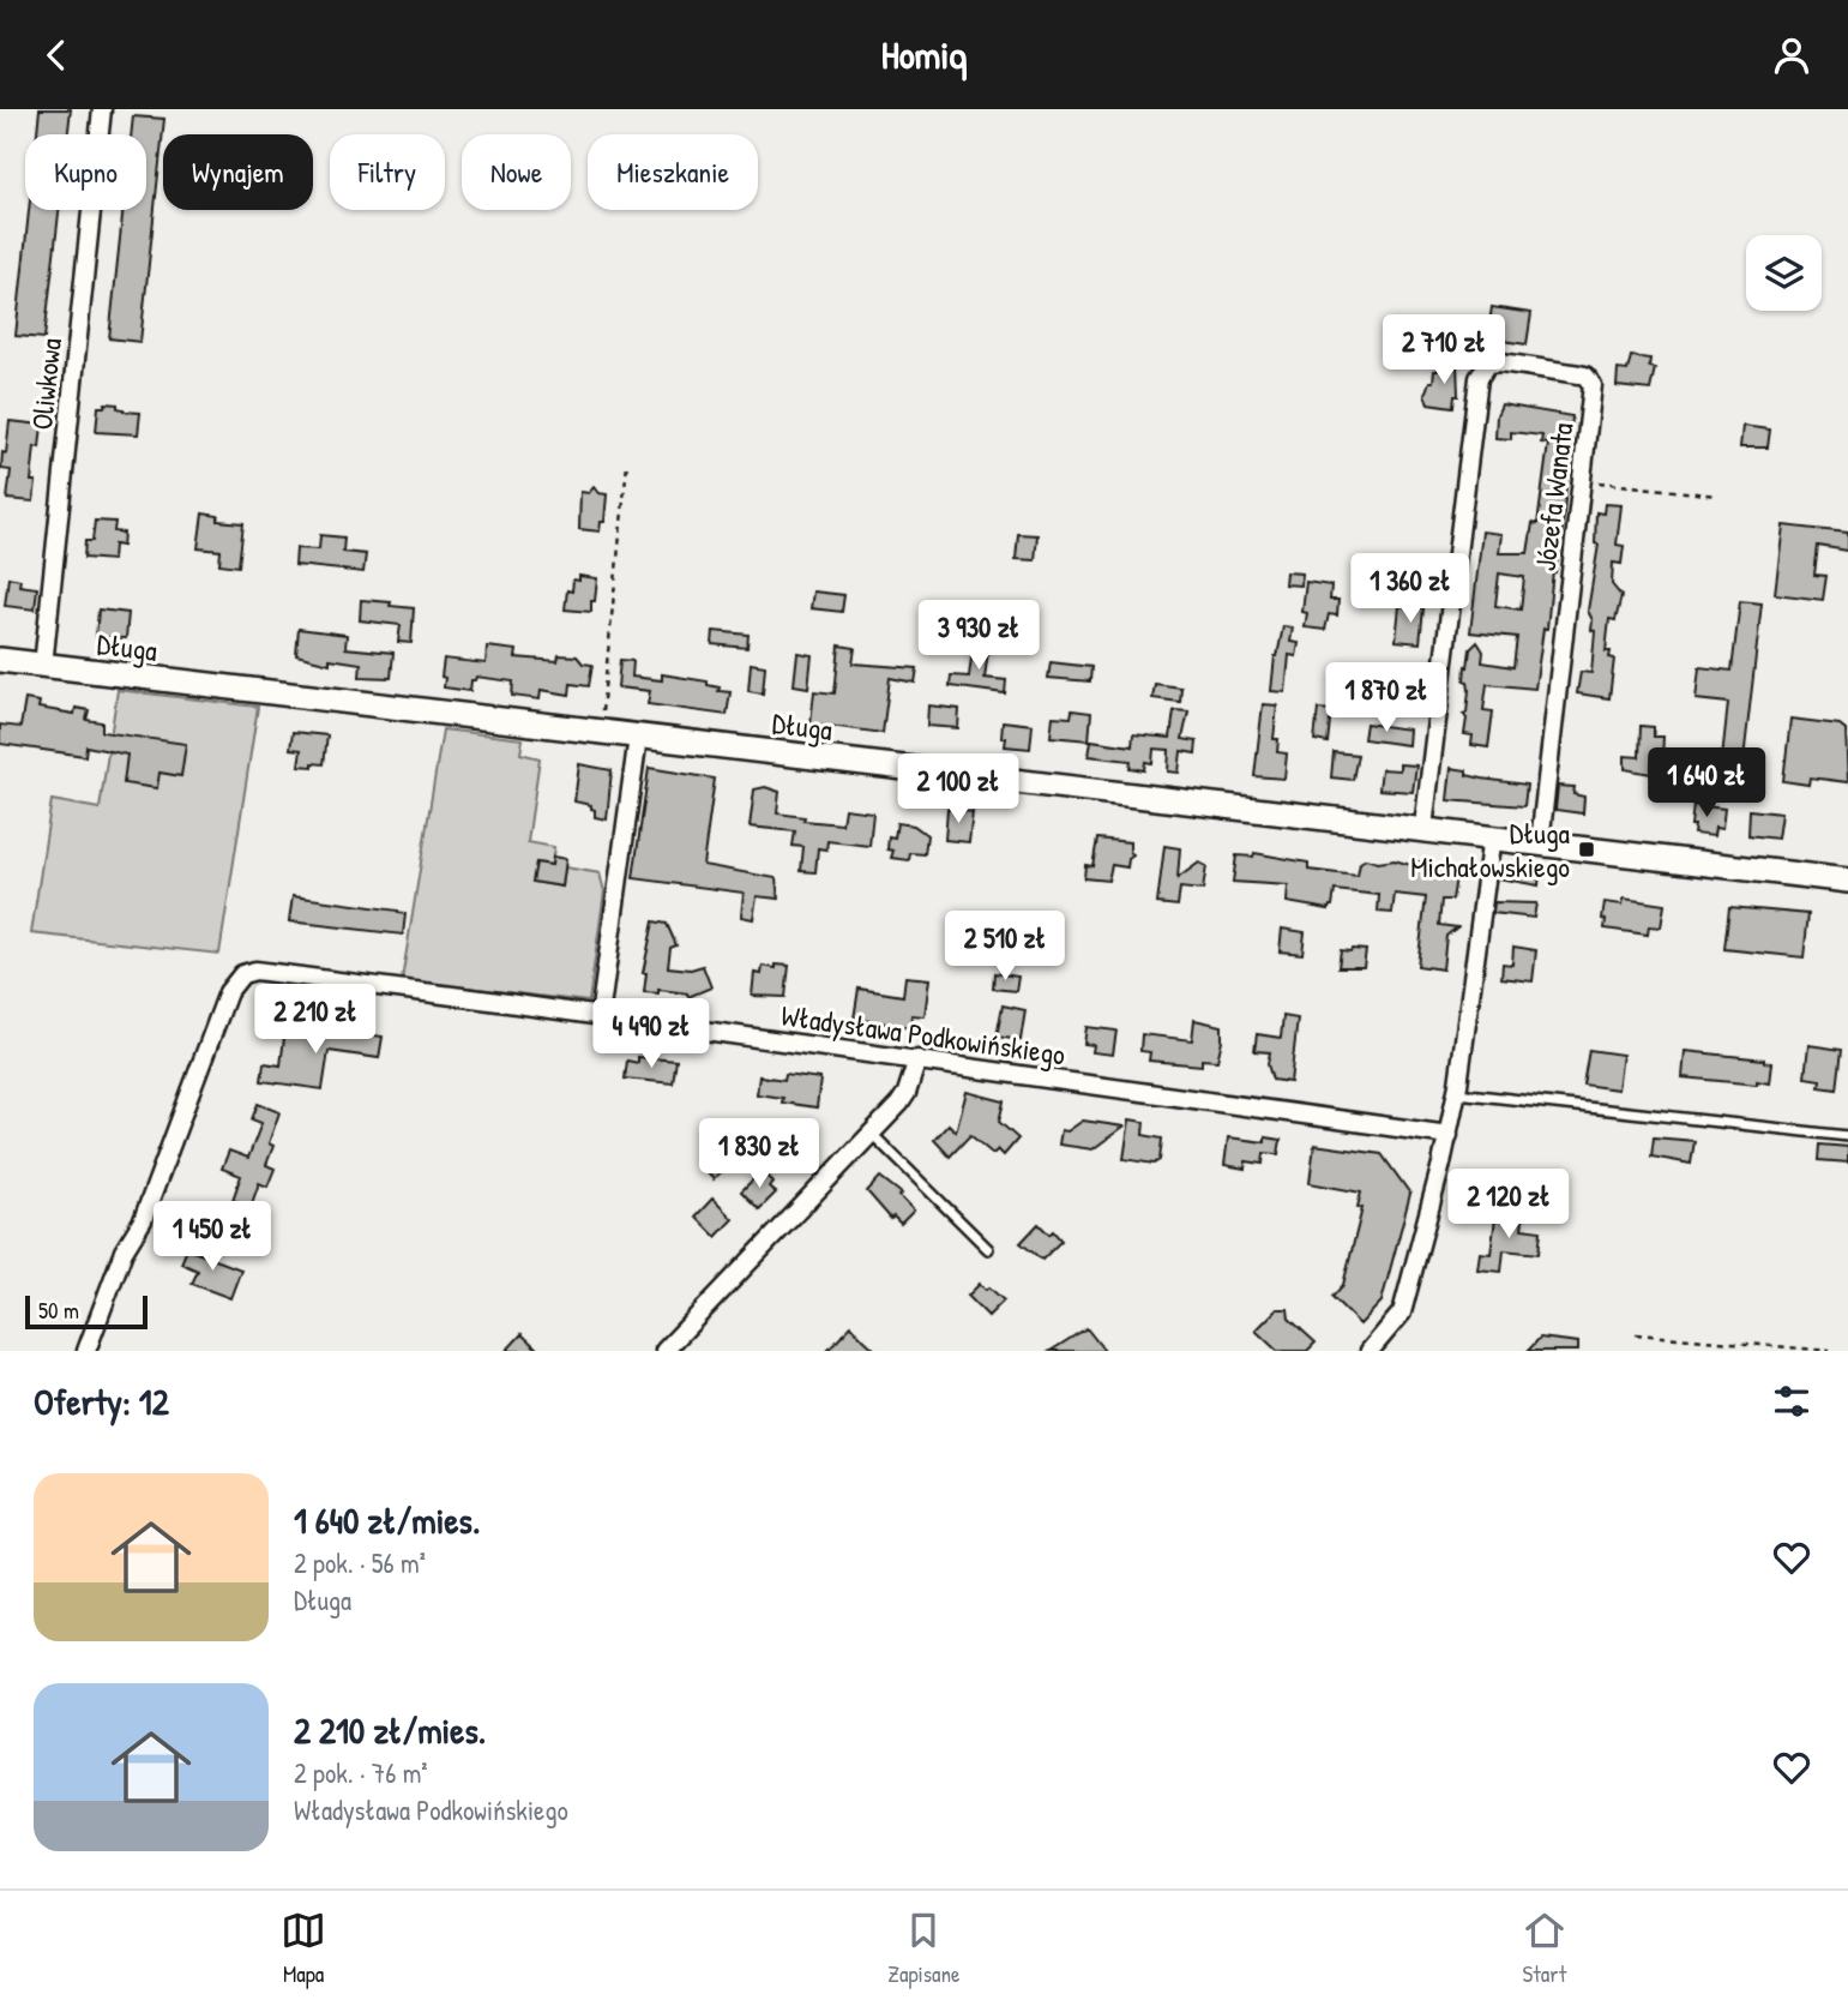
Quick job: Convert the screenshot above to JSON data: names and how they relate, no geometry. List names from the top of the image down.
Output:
{
  "streets": {
    "street": [
      "Oliwkowa",
      "Józefa Wanata",
      "Długa",
      "Władysława Podkowińskiego"
    ]
  },
  "crossings": [
    ["Oliwkowa", "Długa"],
    ["Józefa Wanata", "Długa"]
  ],
  "places": {
    "transit": ["Długa Michałowskiego"]
  },
  "scale_bar": "50 m",
  "page": {
    "header": "Homiq",
    "chip": [
      "Kupno",
      "Wynajem",
      "Filtry",
      "Nowe",
      "Mieszkanie"
    ],
    "price": [
      "2 710 zł",
      "1 360 zł",
      "3 930 zł",
      "1 870 zł",
      "1 640 zł",
      "2 100 zł",
      "2 510 zł",
      "2 210 zł",
      "4 490 zł",
      "1 830 zł",
      "2 120 zł",
      "1 450 zł"
    ],
    "scale": "50 m",
    "heading": "Oferty: 12",
    "list": [
      {
        "name": "1 640 zł/mies.",
        "note": "2 pok. · 56 m² · Długa"
      },
      {
        "name": "2 210 zł/mies.",
        "note": "2 pok. · 76 m² · Władysława Podkowińskiego"
      }
    ],
    "tabs": ["Mapa", "Zapisane", "Start"]
  }
}
